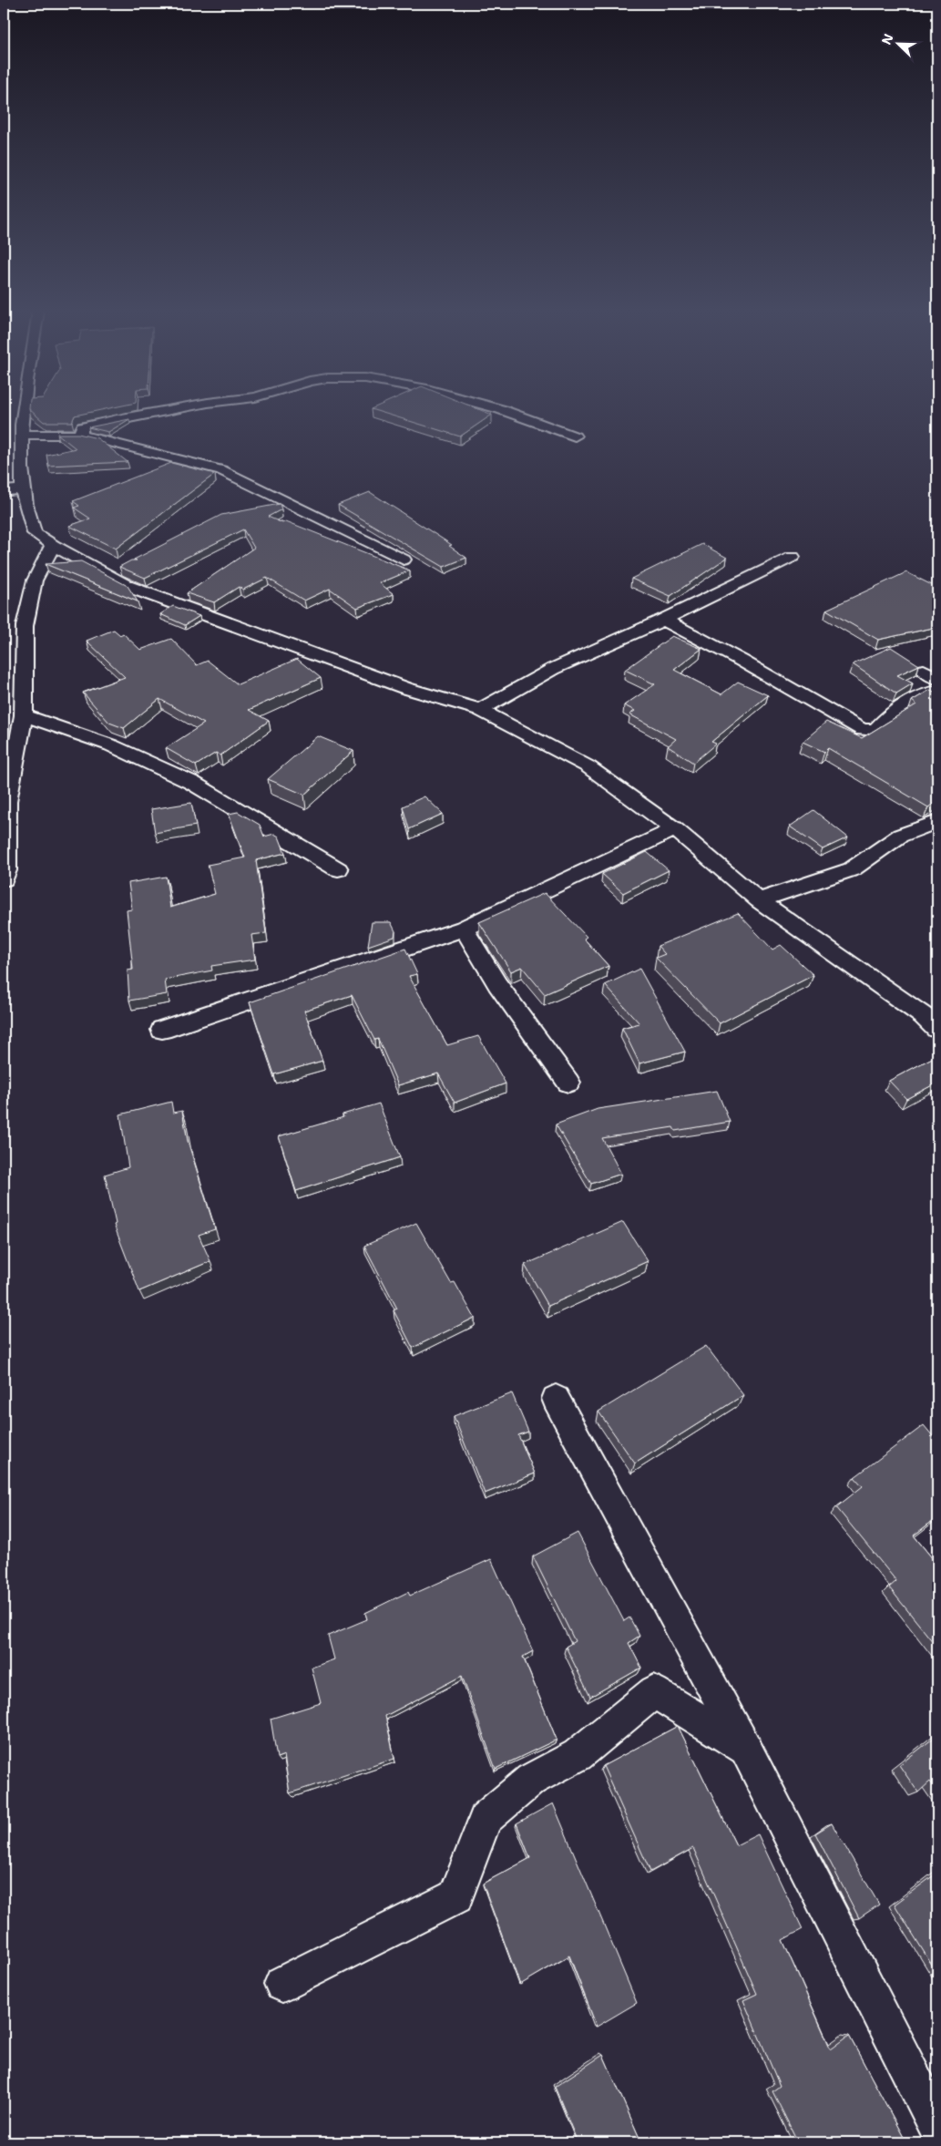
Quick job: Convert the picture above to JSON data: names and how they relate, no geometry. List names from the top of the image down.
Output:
{
  "north": "top left"
}
